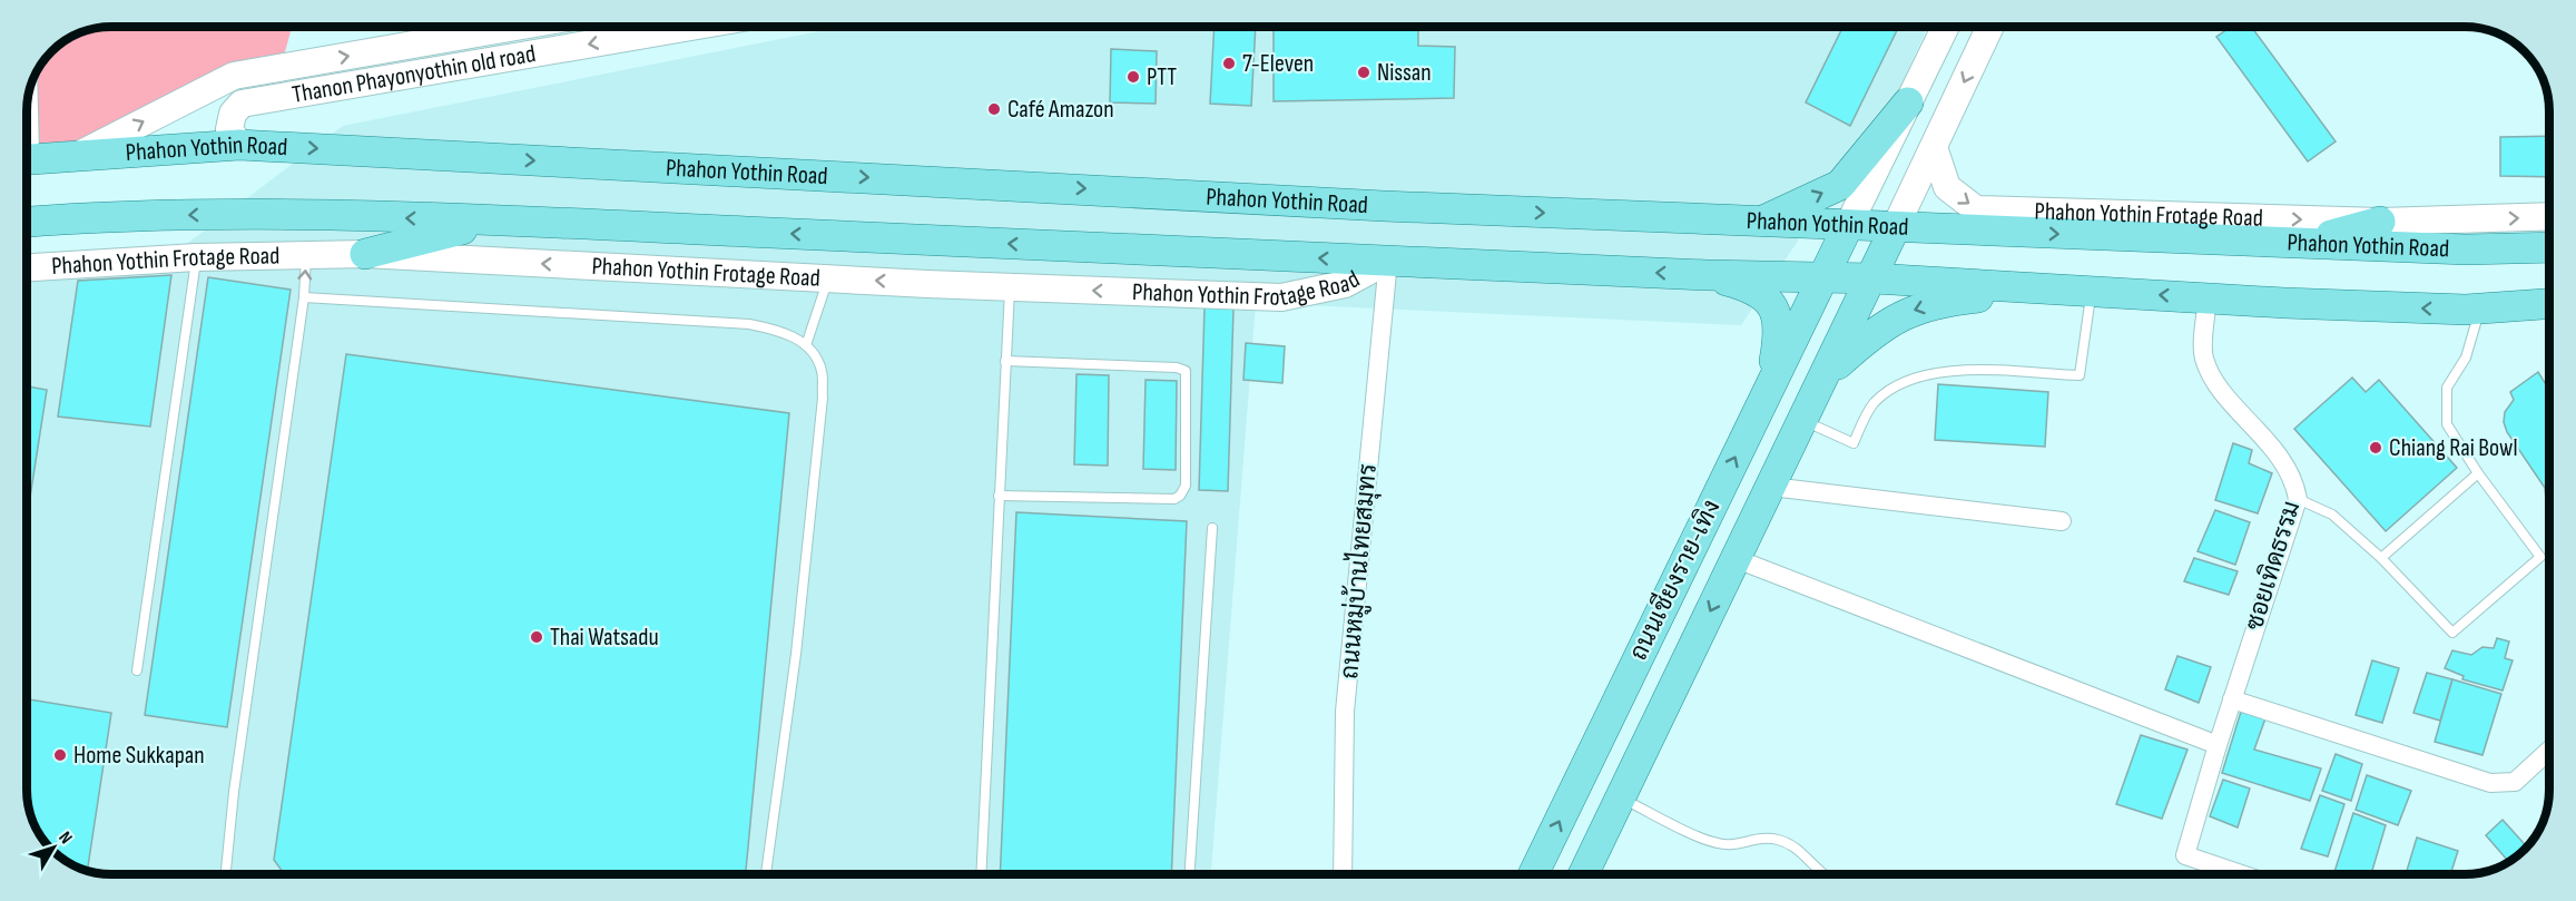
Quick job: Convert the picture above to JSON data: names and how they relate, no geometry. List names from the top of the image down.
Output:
{
  "streets": {
    "main road": [
      "Thanon Phayonyothin old road",
      "Phahon Yothin Road",
      "Phahon Yothin Frotage Road",
      "ถนนเชียงราย-เทิง"
    ],
    "street": ["ซอยเทิดธรรม", "ถนนหมู่บ้านไทยสมุทร"]
  },
  "crossings": [
    ["Thanon Phayonyothin old road", "Phahon Yothin Road"],
    ["Phahon Yothin Road", "Phahon Yothin Frotage Road"],
    ["Phahon Yothin Road", "ซอยเทิดธรรม"],
    ["Phahon Yothin Road", "ถนนหมู่บ้านไทยสมุทร"],
    ["Phahon Yothin Road", "ถนนเชียงราย-เทิง"],
    ["Phahon Yothin Frotage Road", "ถนนหมู่บ้านไทยสมุทร"]
  ],
  "places": [
    "7-Eleven",
    "Nissan",
    "PTT",
    "Café Amazon",
    "Chiang Rai Bowl",
    "Thai Watsadu",
    "Home Sukkapan"
  ],
  "north": "top right"
}
